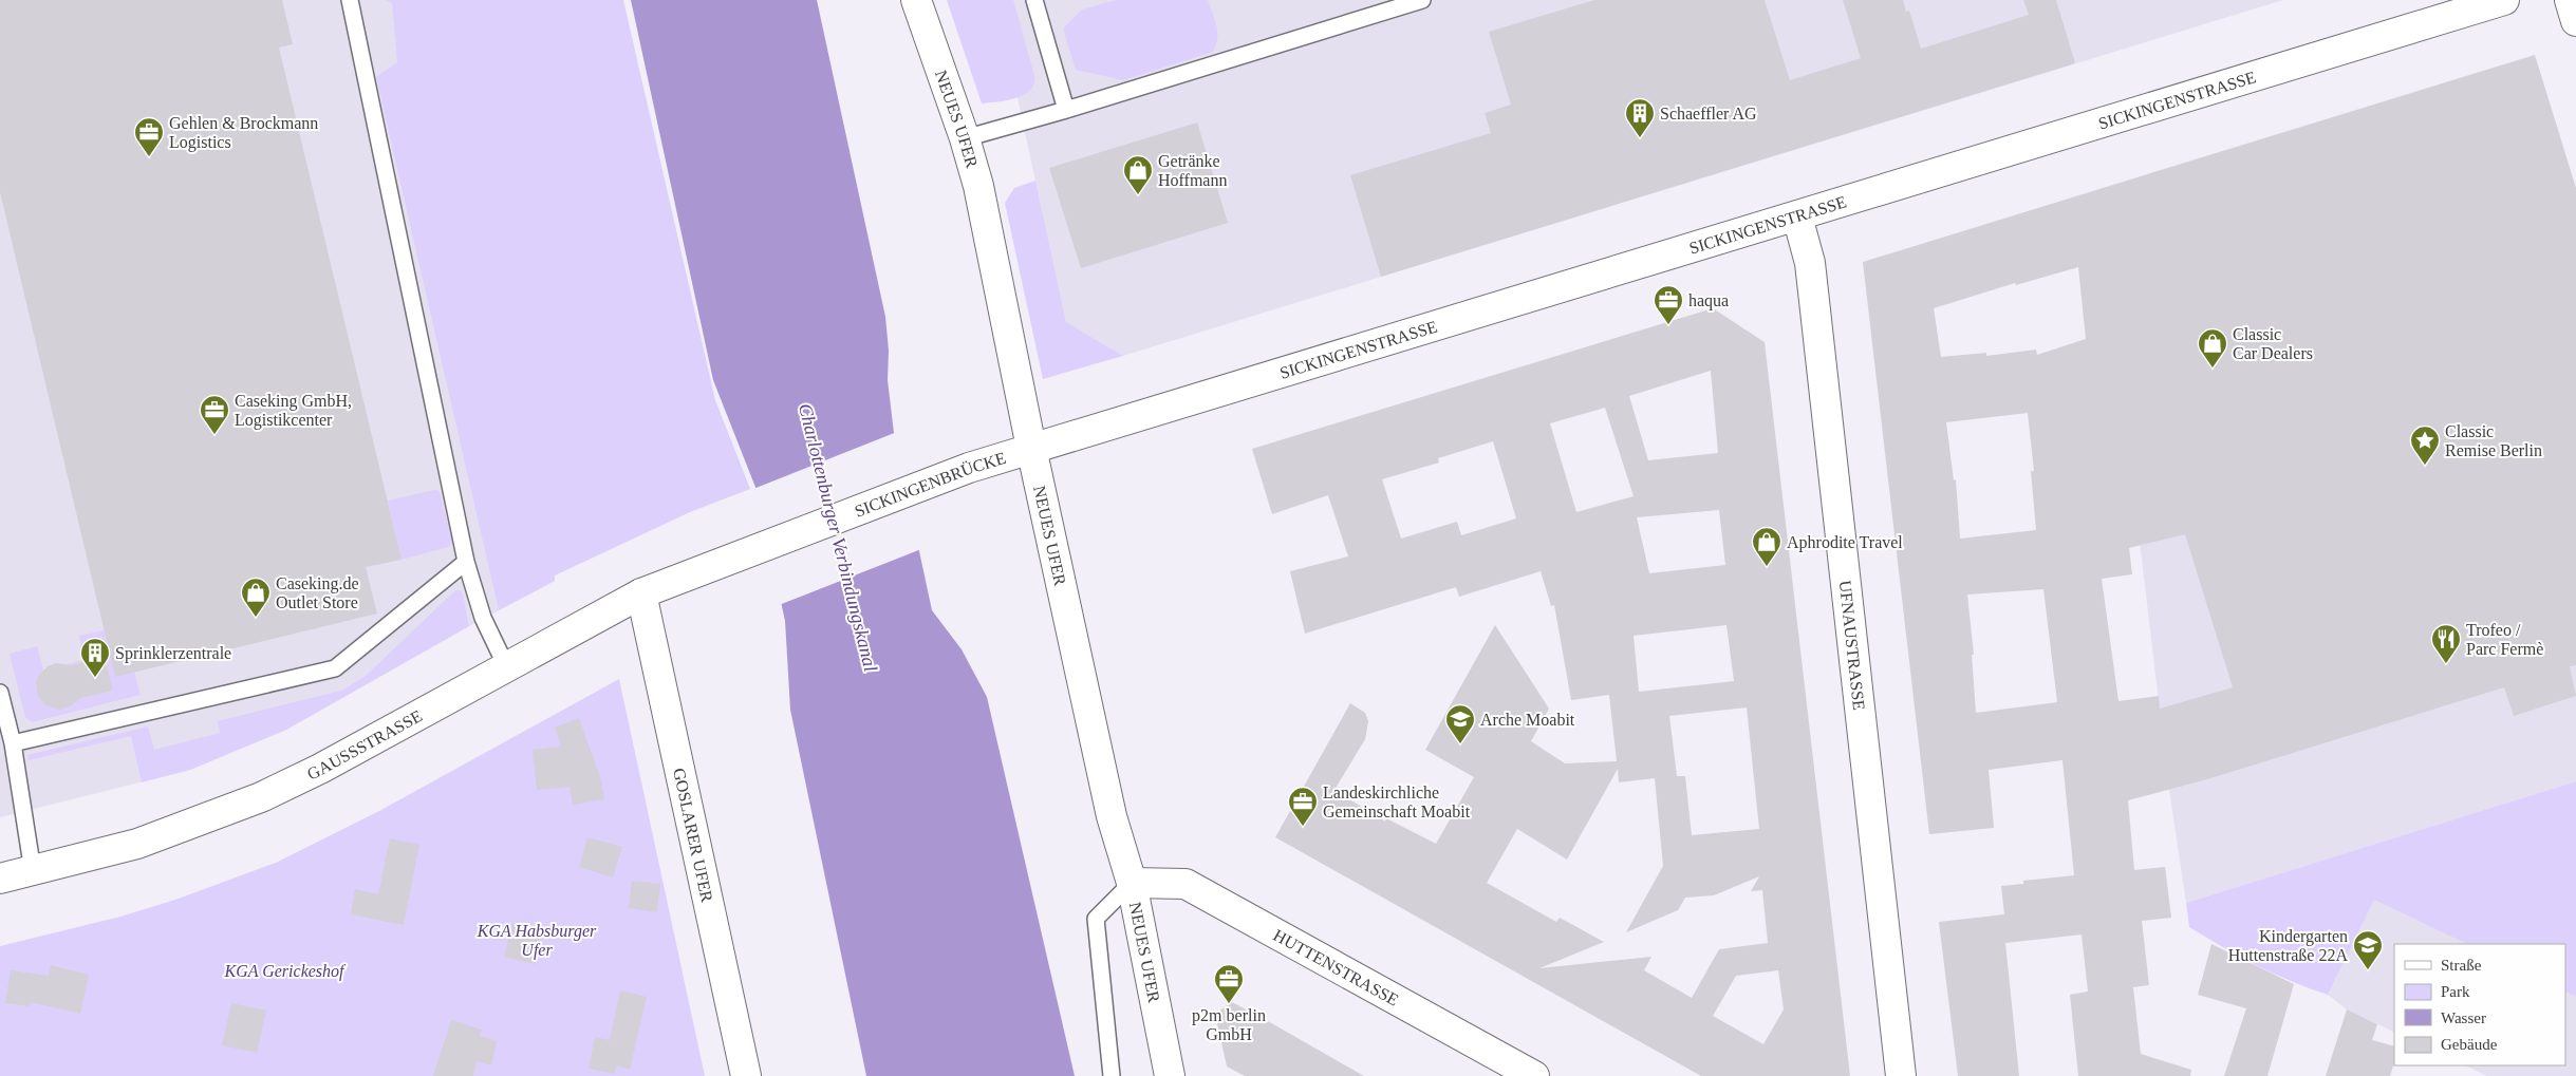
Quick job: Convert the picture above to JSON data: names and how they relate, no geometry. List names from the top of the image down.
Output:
{
  "streets": {
    "street": [
      "SICKINGENSTRASSE",
      "NEUES UFER",
      "SICKINGENBRÜCKE",
      "UFNAUSTRASSE",
      "GAUSSSTRASSE",
      "GOSLARER UFER",
      "HUTTENSTRASSE"
    ]
  },
  "crossings": [
    ["SICKINGENSTRASSE", "NEUES UFER"],
    ["SICKINGENSTRASSE", "SICKINGENBRÜCKE"],
    ["SICKINGENSTRASSE", "UFNAUSTRASSE"],
    ["NEUES UFER", "SICKINGENBRÜCKE"],
    ["NEUES UFER", "HUTTENSTRASSE"],
    ["SICKINGENBRÜCKE", "GAUSSSTRASSE"],
    ["GAUSSSTRASSE", "GOSLARER UFER"]
  ],
  "water": ["Charlottenburger Verbindungskanal"],
  "parks": ["KGA Habsburger Ufer", "KGA Gerickeshof"],
  "places": {
    "building": ["Schaeffler AG", "Sprinklerzentrale"],
    "office": [
      "Gehlen & Brockmann Logistics",
      "haqua",
      "Caseking GmbH, Logistikcenter",
      "Landeskirchliche Gemeinschaft Moabit",
      "p2m berlin GmbH"
    ],
    "shop": [
      "Getränke Hoffmann",
      "Classic Car Dealers",
      "Aphrodite Travel",
      "Caseking.de Outlet Store"
    ],
    "place": ["Classic Remise Berlin"],
    "restaurant": ["Trofeo / Parc Fermè"],
    "school or university": ["Arche Moabit", "Kindergarten Huttenstraße 22A"]
  },
  "legend": [
    "Straße",
    "Park",
    "Wasser",
    "Gebäude"
  ]
}
